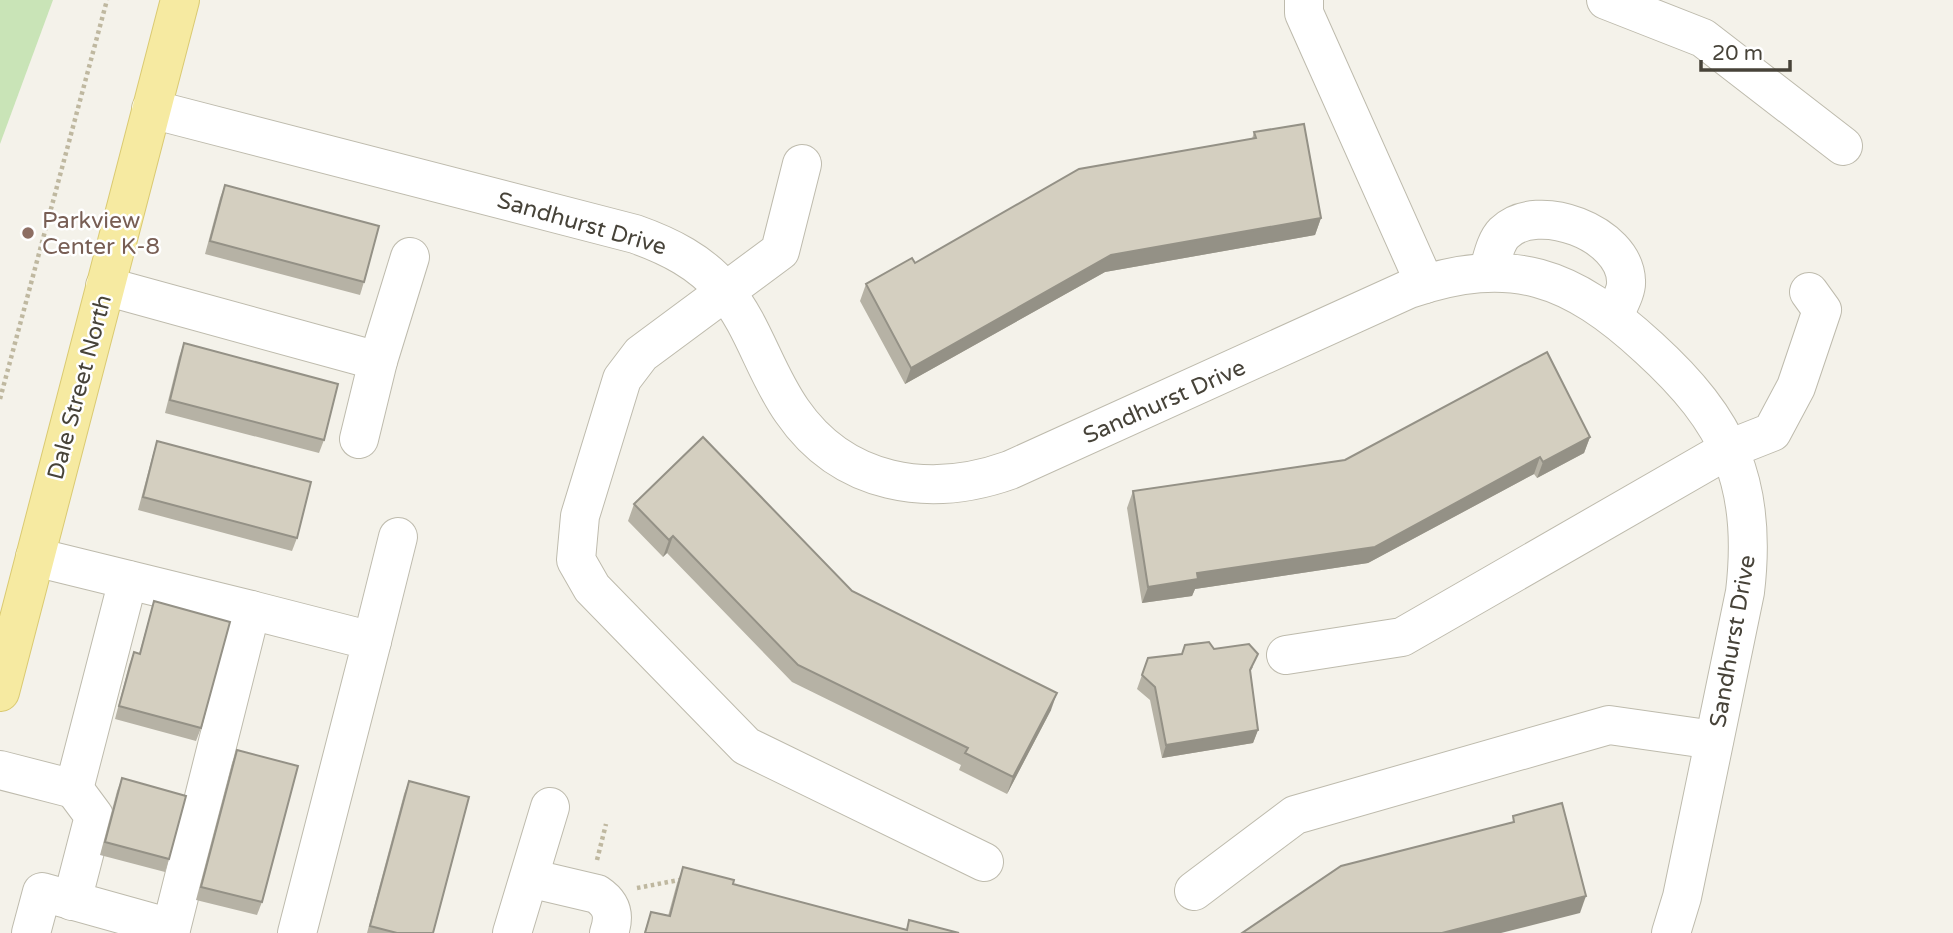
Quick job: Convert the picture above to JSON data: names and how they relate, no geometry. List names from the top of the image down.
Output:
{
  "streets": {
    "main road": ["Dale Street North"],
    "street": ["Sandhurst Drive"]
  },
  "crossings": [
    ["Sandhurst Drive", "Dale Street North"]
  ],
  "places": ["Parkview Center K-8"],
  "scale_bar": "20 m"
}
